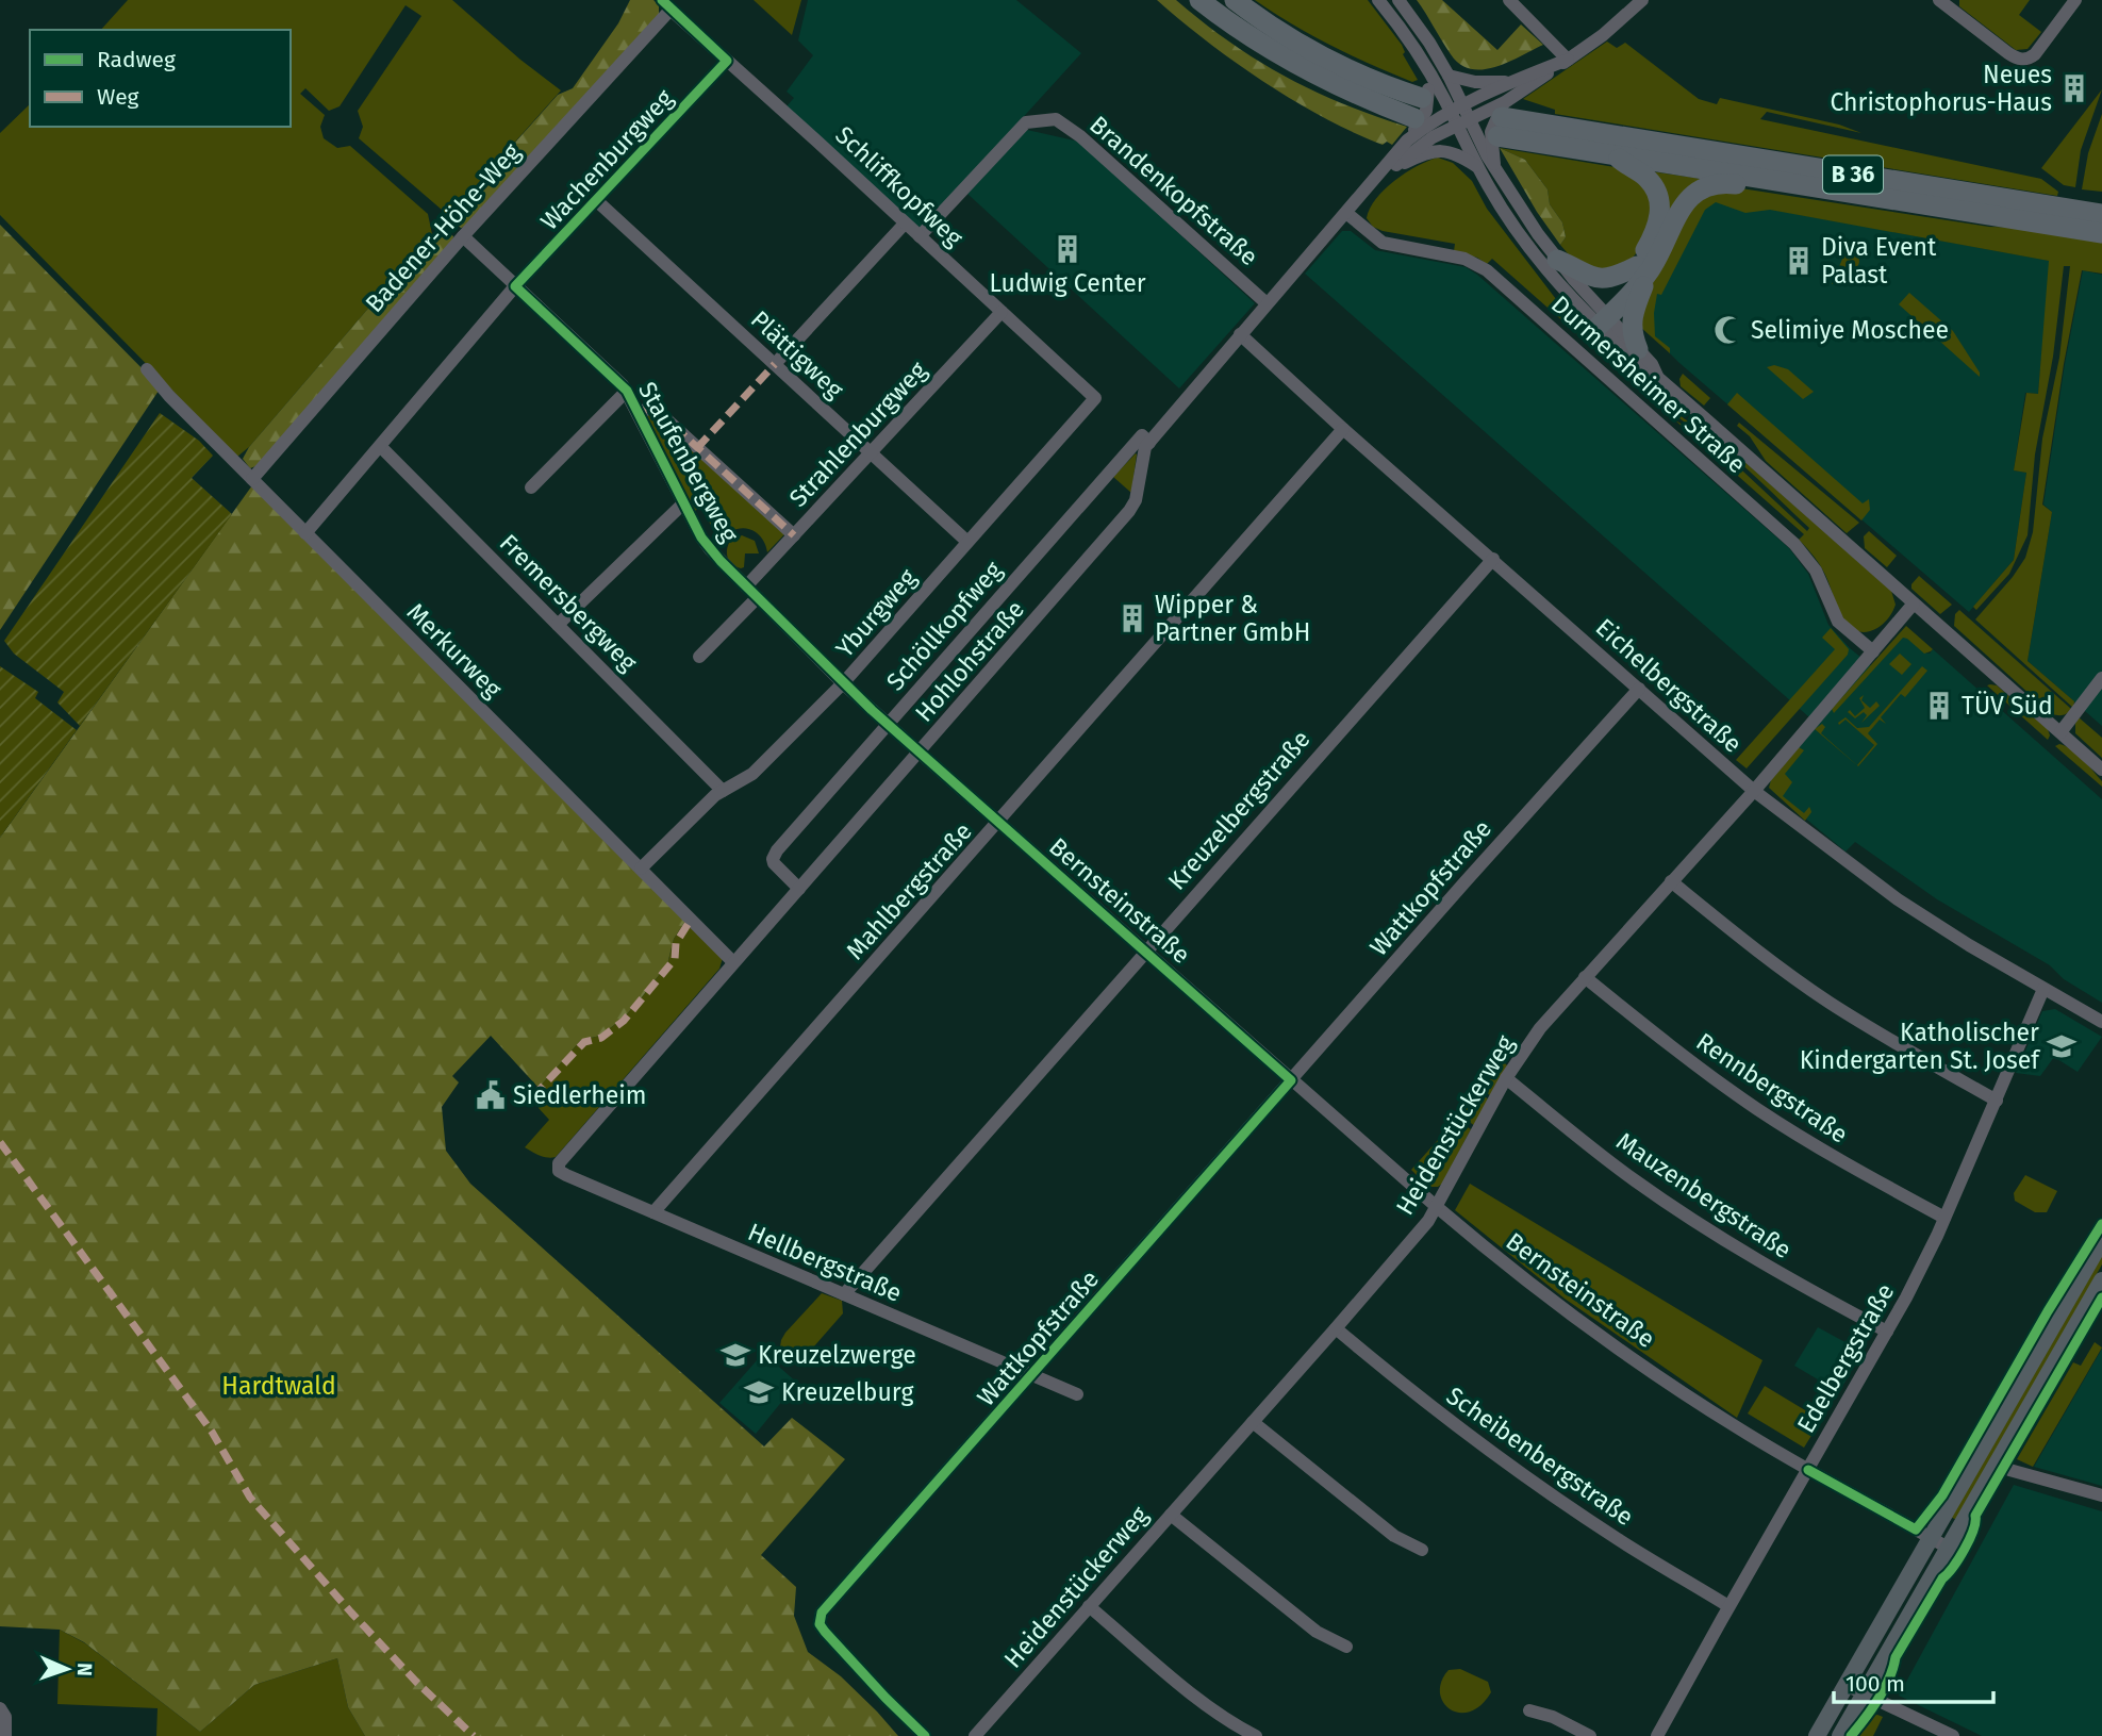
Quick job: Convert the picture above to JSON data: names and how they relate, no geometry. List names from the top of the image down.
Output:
{
  "streets": {
    "highway": ["B 36"],
    "street": [
      "Wachenburgweg",
      "Schliffkopfweg",
      "Brandenkopfstraße",
      "Badener-Höhe-Weg",
      "Plättigweg",
      "Durmersheimer Straße",
      "Strahlenburgweg",
      "Staufenbergweg",
      "Fremersbergweg",
      "Yburgweg",
      "Schöllkopfweg",
      "Merkurweg",
      "Hohlohstraße",
      "Eichelbergstraße",
      "Kreuzelbergstraße",
      "Wattkopfstraße",
      "Mahlbergstraße",
      "Bernsteinstraße",
      "Rennbergstraße",
      "Heidenstückerweg",
      "Mauzenbergstraße",
      "Hellbergstraße",
      "Edelbergstraße",
      "Scheibenbergstraße"
    ]
  },
  "crossings": [
    ["Wachenburgweg", "Schliffkopfweg"],
    ["Wachenburgweg", "Plättigweg"],
    ["Wachenburgweg", "Staufenbergweg"],
    ["Wachenburgweg", "Fremersbergweg"],
    ["Wachenburgweg", "Merkurweg"],
    ["Schliffkopfweg", "Brandenkopfstraße"],
    ["Schliffkopfweg", "Badener-Höhe-Weg"],
    ["Schliffkopfweg", "Strahlenburgweg"],
    ["Schliffkopfweg", "Yburgweg"],
    ["Brandenkopfstraße", "Hohlohstraße"],
    ["Badener-Höhe-Weg", "Staufenbergweg"],
    ["Badener-Höhe-Weg", "Merkurweg"],
    ["Plättigweg", "Strahlenburgweg"],
    ["Plättigweg", "Yburgweg"],
    ["Durmersheimer Straße", "Hohlohstraße"],
    ["Durmersheimer Straße", "Heidenstückerweg"],
    ["Strahlenburgweg", "Staufenbergweg"],
    ["Staufenbergweg", "Yburgweg"],
    ["Staufenbergweg", "Schöllkopfweg"],
    ["Staufenbergweg", "Hohlohstraße"],
    ["Staufenbergweg", "Bernsteinstraße"],
    ["Fremersbergweg", "Yburgweg"],
    ["Yburgweg", "Merkurweg"],
    ["Schöllkopfweg", "Hohlohstraße"],
    ["Merkurweg", "Hohlohstraße"],
    ["Hohlohstraße", "Eichelbergstraße"],
    ["Hohlohstraße", "Bernsteinstraße"],
    ["Hohlohstraße", "Hellbergstraße"],
    ["Eichelbergstraße", "Kreuzelbergstraße"],
    ["Eichelbergstraße", "Wattkopfstraße"],
    ["Eichelbergstraße", "Mahlbergstraße"],
    ["Eichelbergstraße", "Heidenstückerweg"],
    ["Eichelbergstraße", "Edelbergstraße"],
    ["Kreuzelbergstraße", "Bernsteinstraße"],
    ["Kreuzelbergstraße", "Hellbergstraße"],
    ["Wattkopfstraße", "Bernsteinstraße"],
    ["Wattkopfstraße", "Hellbergstraße"],
    ["Mahlbergstraße", "Bernsteinstraße"],
    ["Mahlbergstraße", "Hellbergstraße"],
    ["Bernsteinstraße", "Heidenstückerweg"],
    ["Bernsteinstraße", "Edelbergstraße"],
    ["Rennbergstraße", "Heidenstückerweg"],
    ["Rennbergstraße", "Edelbergstraße"],
    ["Heidenstückerweg", "Mauzenbergstraße"],
    ["Heidenstückerweg", "Scheibenbergstraße"],
    ["Mauzenbergstraße", "Edelbergstraße"],
    ["Edelbergstraße", "Scheibenbergstraße"]
  ],
  "parks": ["Hardtwald"],
  "places": {
    "building": [
      "Neues Christophorus-Haus",
      "Ludwig Center",
      "Diva Event Palast",
      "Wipper & Partner GmbH",
      "TÜV Süd"
    ],
    "mosque": ["Selimiye Moschee"],
    "school or university": ["Katholischer Kindergarten St. Josef", "Kreuzelzwerge", "Kreuzelburg"],
    "public building": ["Siedlerheim"]
  },
  "legend": ["Radweg", "Weg"],
  "scale_bar": "100 m",
  "north": "right"
}
